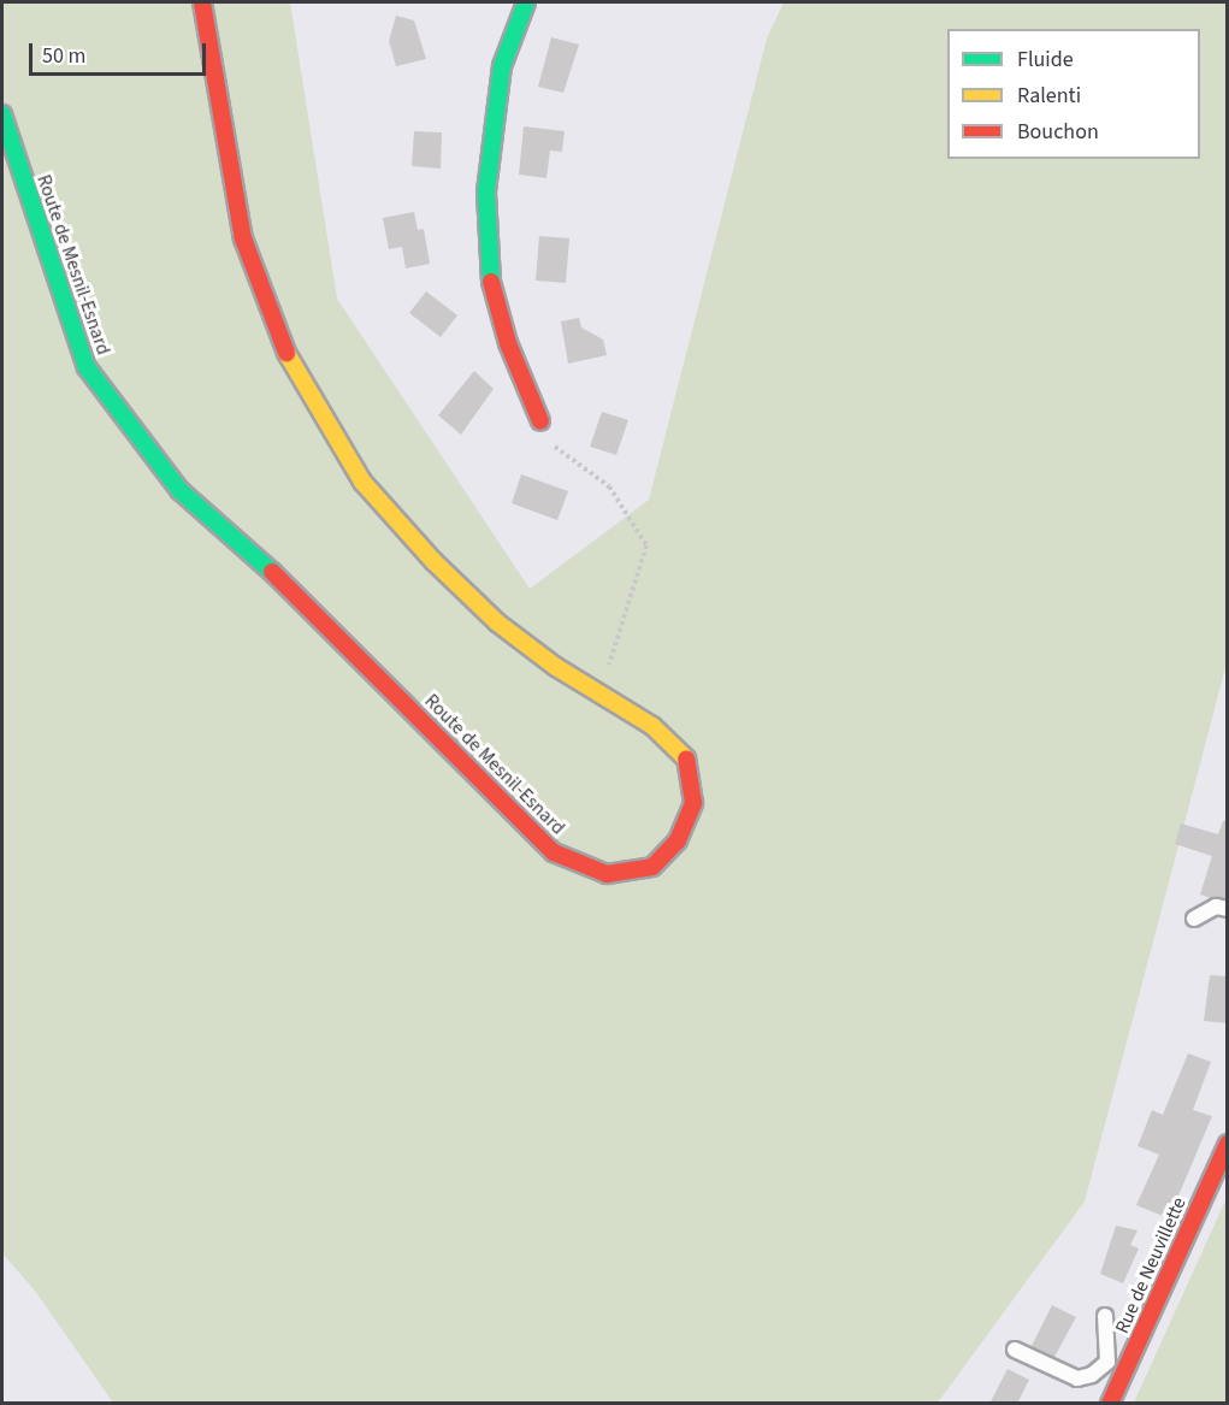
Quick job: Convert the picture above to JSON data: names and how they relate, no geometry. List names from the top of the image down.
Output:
{
  "streets": {
    "street": ["Route de Mesnil-Esnard", "Rue de Neuvillette"]
  },
  "legend": ["Fluide", "Ralenti", "Bouchon"],
  "scale_bar": "50 m"
}
